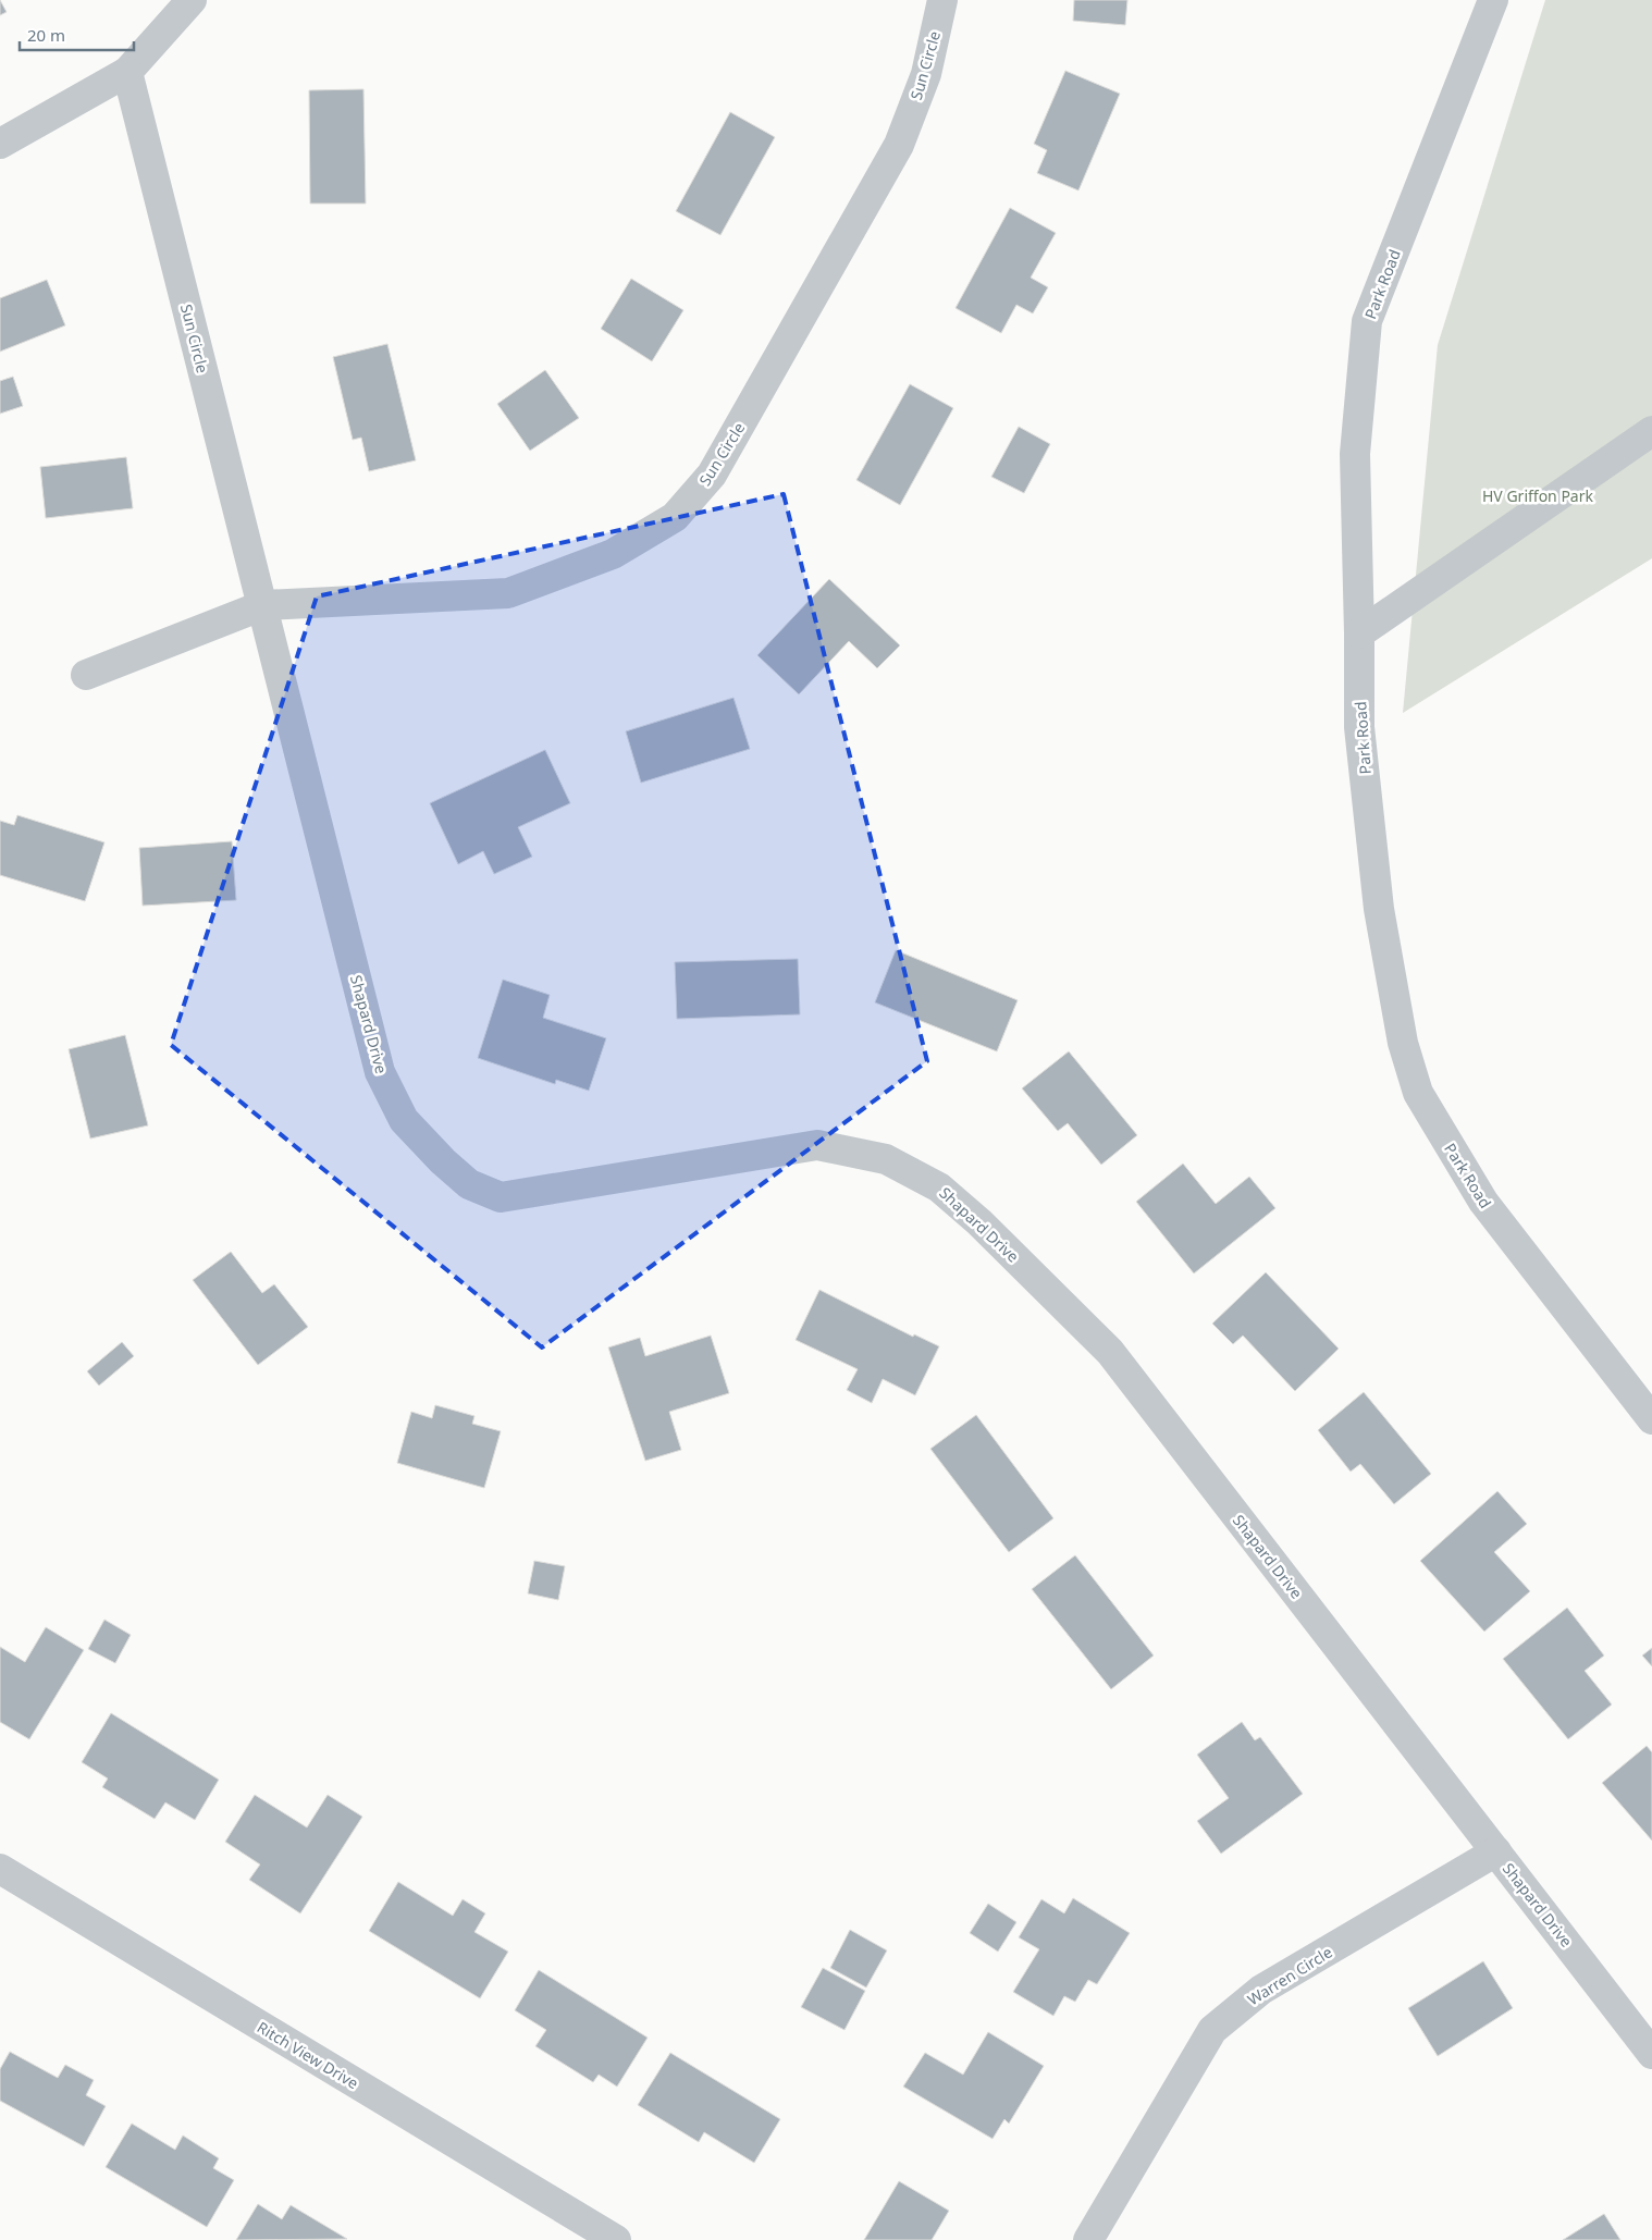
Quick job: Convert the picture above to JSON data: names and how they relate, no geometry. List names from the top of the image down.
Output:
{
  "streets": {
    "street": [
      "Sun Circle",
      "Park Road",
      "Shapard Drive",
      "Warren Circle",
      "Ritch View Drive"
    ]
  },
  "crossings": [
    ["Sun Circle", "Shapard Drive"],
    ["Shapard Drive", "Warren Circle"]
  ],
  "parks": ["HV Griffon Park"],
  "scale_bar": "20 m"
}
